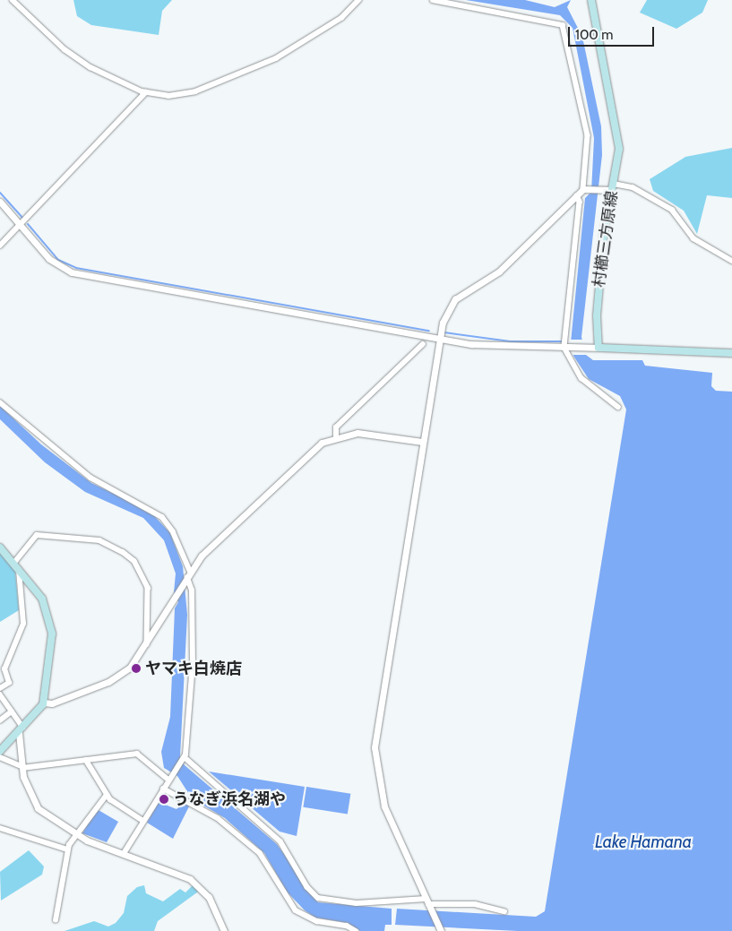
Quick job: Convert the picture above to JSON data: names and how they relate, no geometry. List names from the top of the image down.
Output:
{
  "streets": {
    "main road": ["村櫛三方原線"]
  },
  "water": ["Lake Hamana"],
  "places": ["ヤマキ白焼店", "うなぎ浜名湖や"],
  "scale_bar": "100 m"
}
